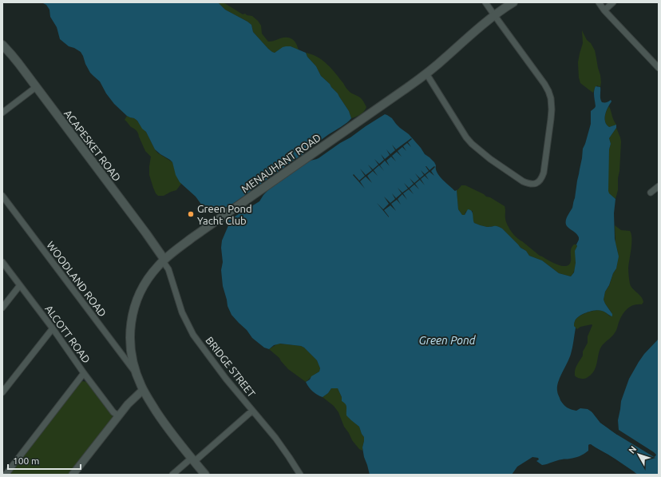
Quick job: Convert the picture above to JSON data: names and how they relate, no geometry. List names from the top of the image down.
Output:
{
  "streets": {
    "main road": ["ACAPESKET ROAD", "MENAUHANT ROAD"],
    "street": ["WOODLAND ROAD", "ALCOTT ROAD", "BRIDGE STREET"]
  },
  "crossings": [
    ["ACAPESKET ROAD", "MENAUHANT ROAD"],
    ["ACAPESKET ROAD", "BRIDGE STREET"],
    ["MENAUHANT ROAD", "WOODLAND ROAD"],
    ["MENAUHANT ROAD", "BRIDGE STREET"]
  ],
  "water": ["Green Pond"],
  "places": ["Green Pond Yacht Club"],
  "scale_bar": "100 m",
  "north": "top left"
}
